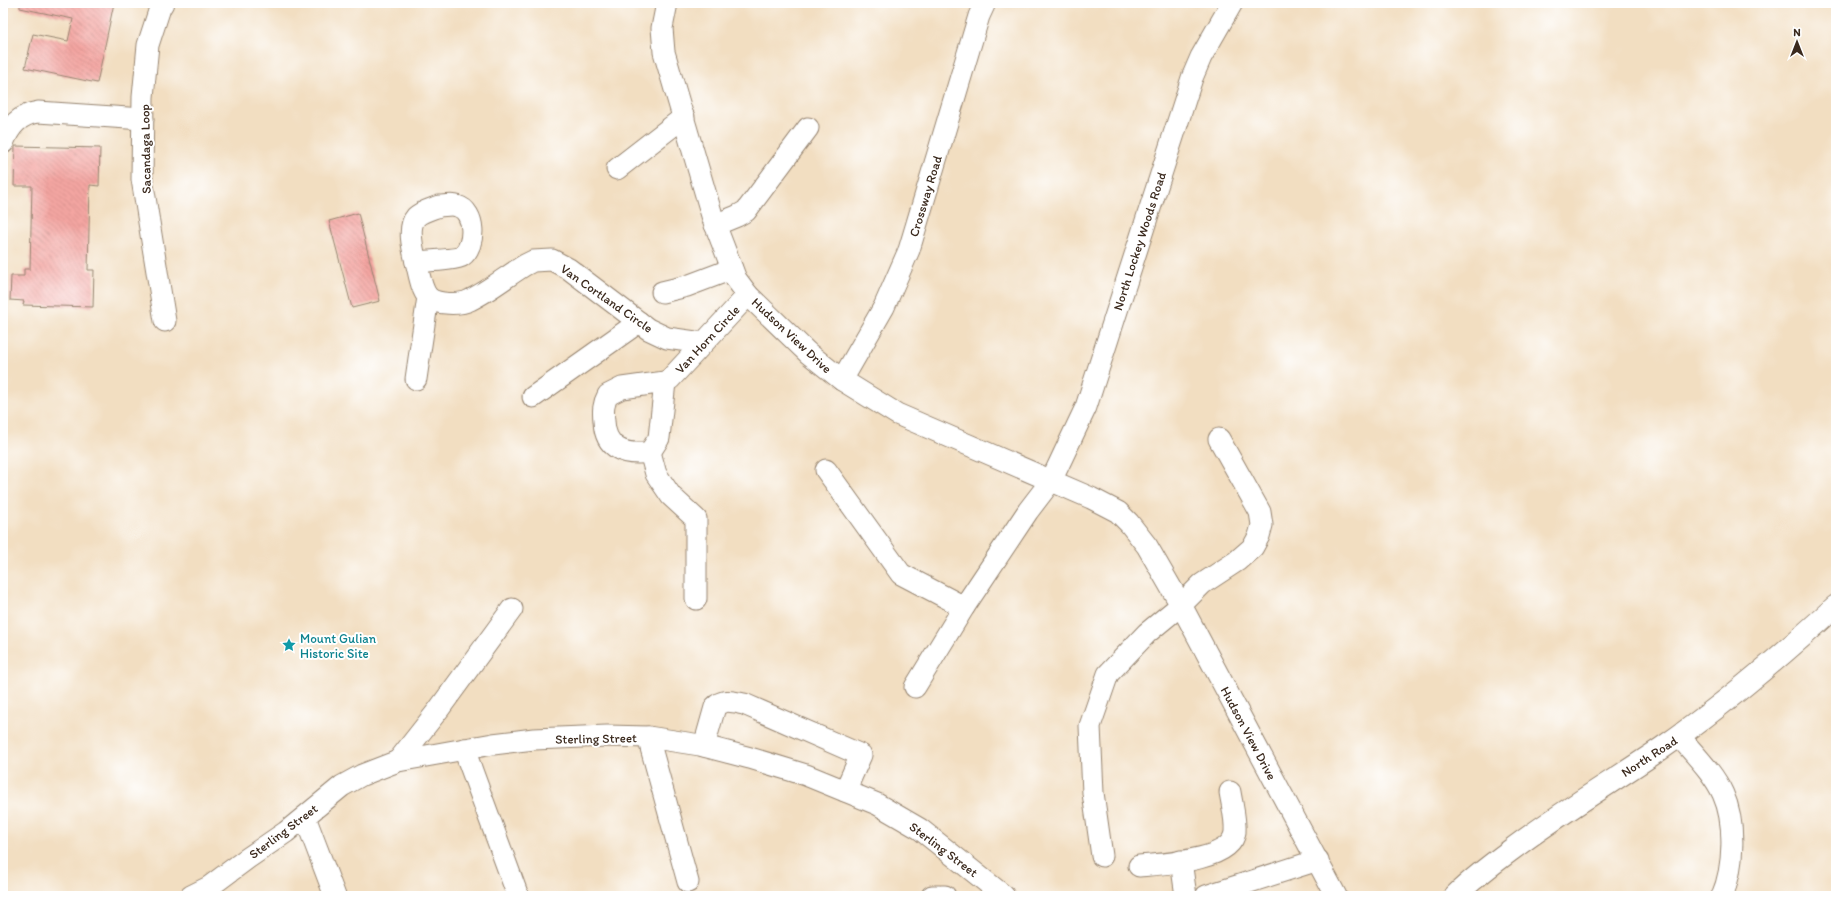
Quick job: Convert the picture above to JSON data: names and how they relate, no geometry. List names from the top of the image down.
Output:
{
  "streets": {
    "main road": ["North Road"],
    "street": [
      "Sacandaga Loop",
      "Crossway Road",
      "North Lockey Woods Road",
      "Van Cortland Circle",
      "Hudson View Drive",
      "Van Horn Circle",
      "Sterling Street"
    ]
  },
  "crossings": [
    ["Crossway Road", "Hudson View Drive"],
    ["North Lockey Woods Road", "Hudson View Drive"],
    ["Van Cortland Circle", "Van Horn Circle"],
    ["Hudson View Drive", "Van Horn Circle"]
  ],
  "places": {
    "place": ["Mount Gulian Historic Site"]
  },
  "north": "top"
}
